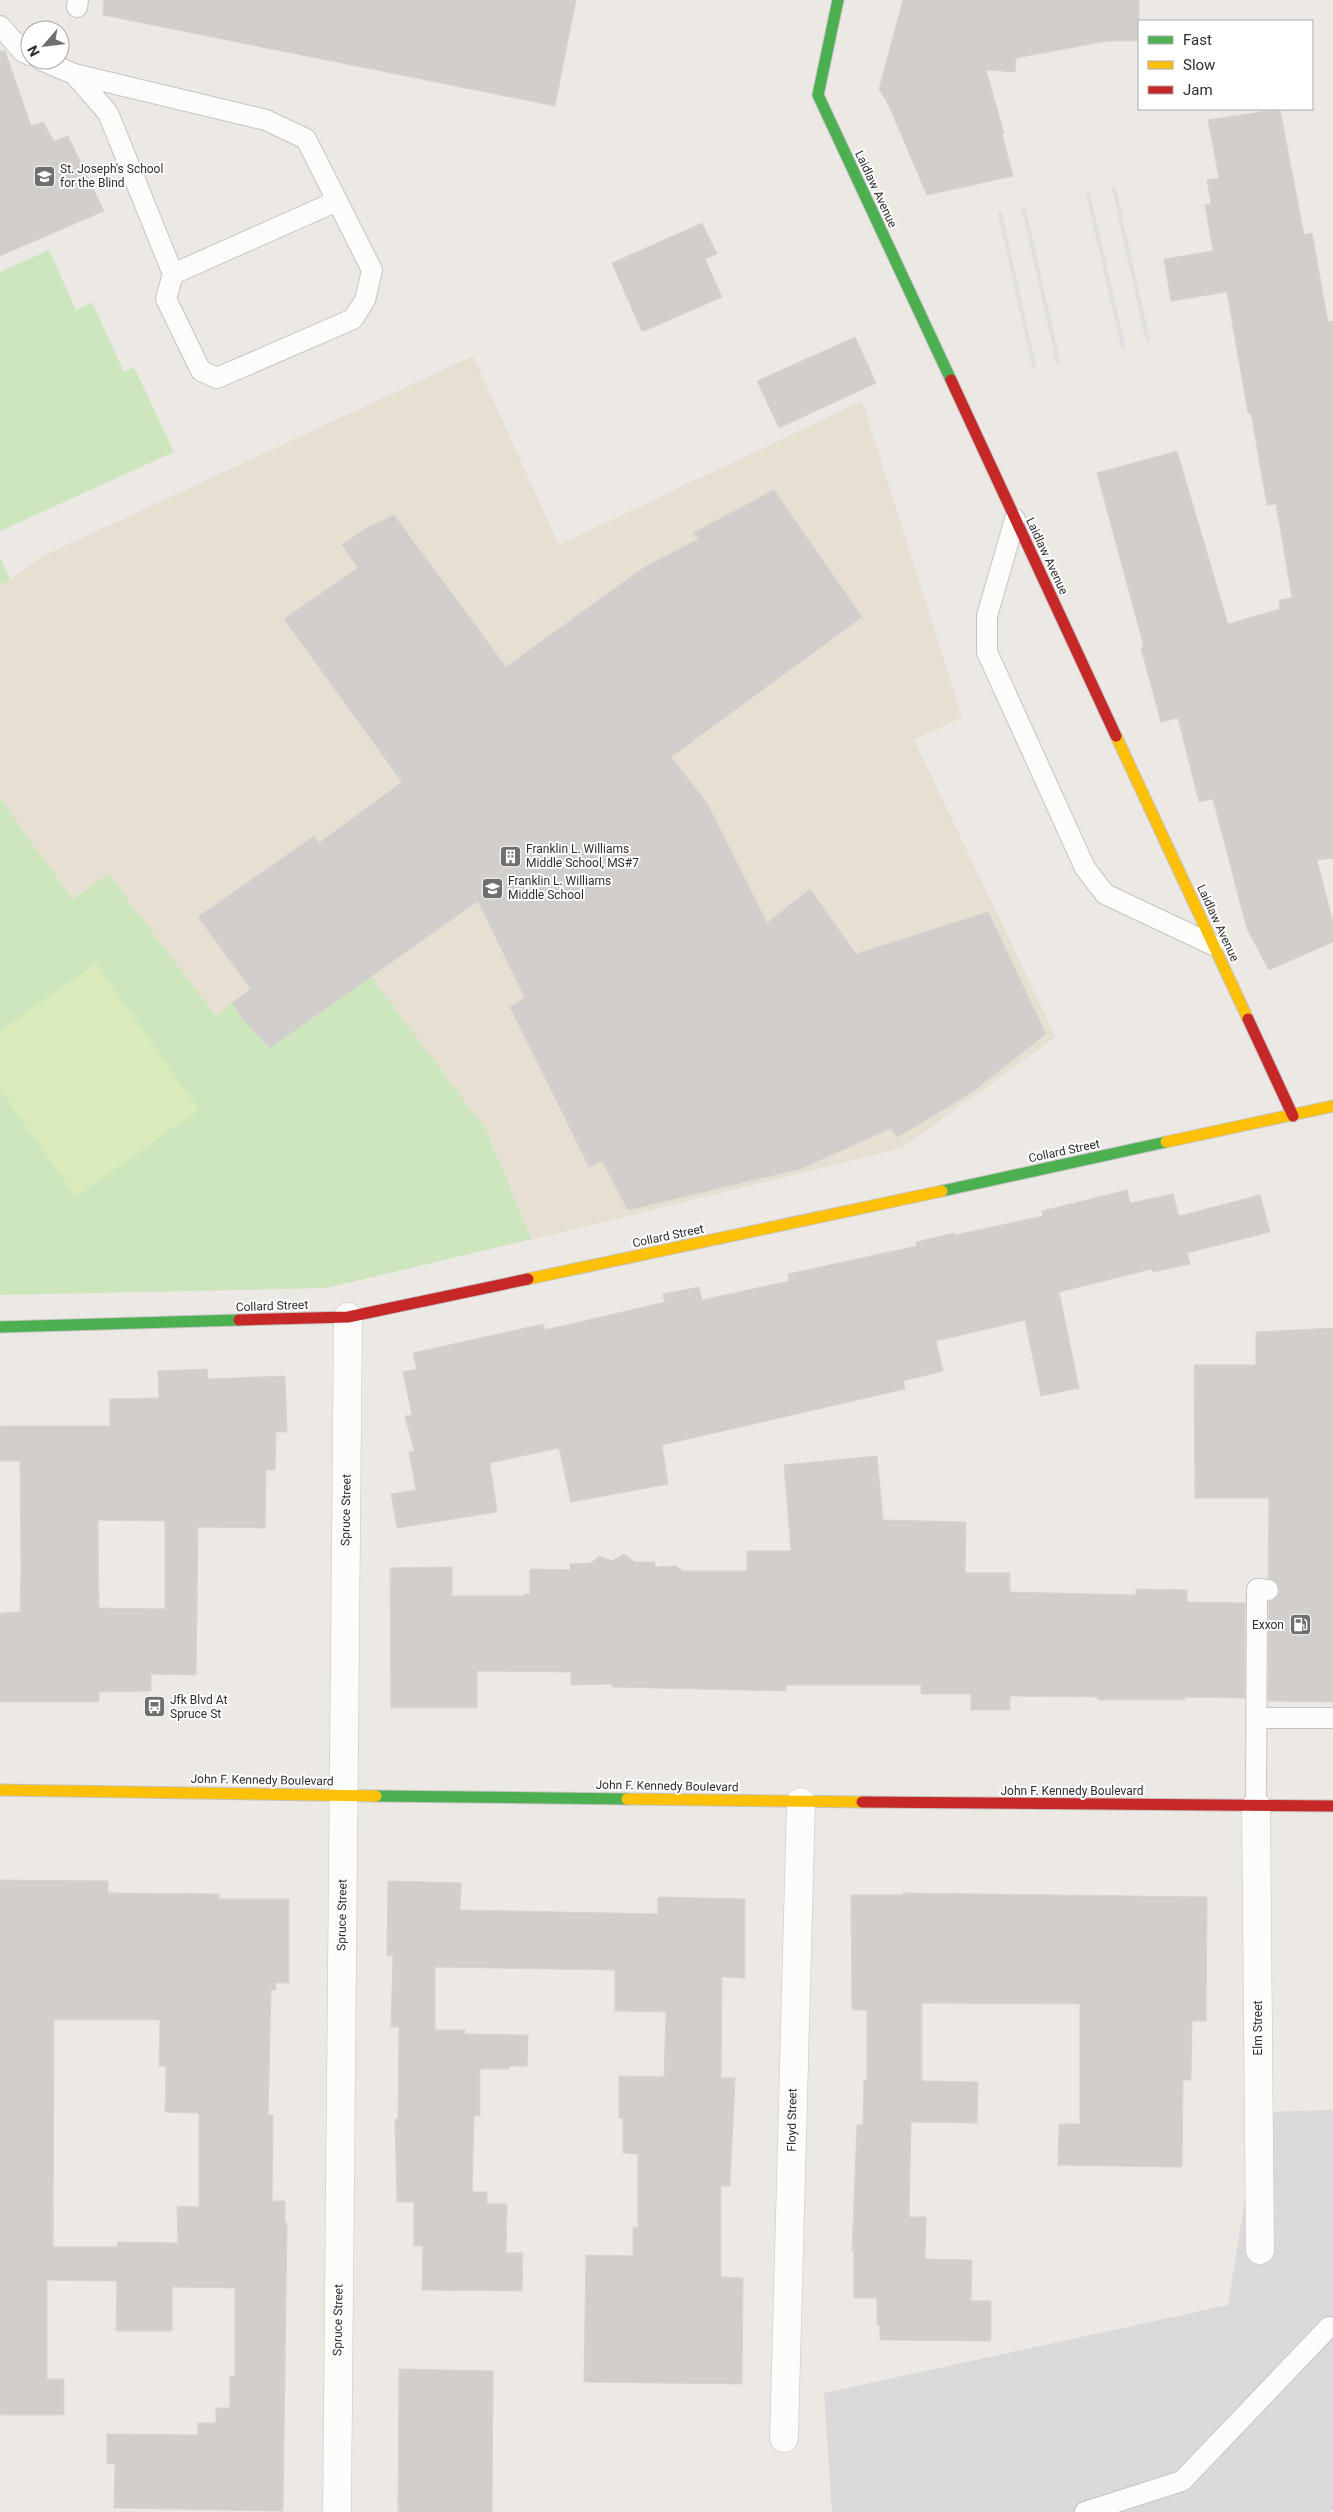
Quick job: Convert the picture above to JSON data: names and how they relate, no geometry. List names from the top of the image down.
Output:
{
  "streets": {
    "street": [
      "Laidlaw Avenue",
      "Collard Street",
      "Spruce Street",
      "John F. Kennedy Boulevard",
      "Elm Street",
      "Floyd Street"
    ]
  },
  "crossings": [
    ["Laidlaw Avenue", "Collard Street"],
    ["Collard Street", "Spruce Street"],
    ["Spruce Street", "John F. Kennedy Boulevard"],
    ["John F. Kennedy Boulevard", "Elm Street"],
    ["John F. Kennedy Boulevard", "Floyd Street"]
  ],
  "places": {
    "school or university": ["St. Joseph's School for the Blind", "Franklin L. Williams Middle School"],
    "building": ["Franklin L. Williams Middle School, MS#7"],
    "fuel station": ["Exxon"],
    "bus stop": ["Jfk Blvd At Spruce St"]
  },
  "legend": ["Fast", "Slow", "Jam"],
  "north": "bottom left"
}
